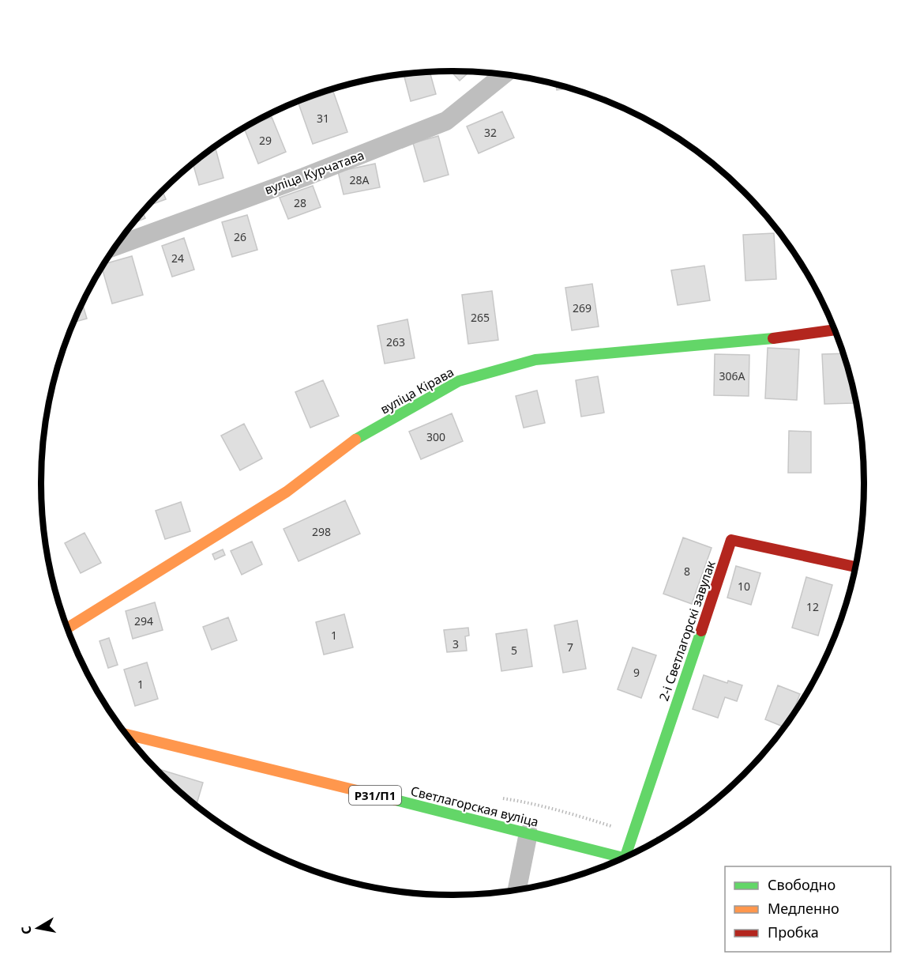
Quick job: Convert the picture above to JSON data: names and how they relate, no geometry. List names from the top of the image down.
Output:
{
  "streets": {
    "street": [
      "вуліца Курчатава",
      "вуліца Кірава",
      "2-і Светлагорскі завулак",
      "Р31/П1",
      "Светлагорская вуліца"
    ]
  },
  "house_numbers": [
    "31",
    "32",
    "29",
    "28А",
    "28",
    "26",
    "24",
    "269",
    "265",
    "263",
    "306А",
    "300",
    "298",
    "8",
    "10",
    "12",
    "294",
    "1",
    "3",
    "7",
    "5",
    "9",
    "1"
  ],
  "legend": ["Свободно", "Медленно", "Пробка"],
  "north": "left"
}
